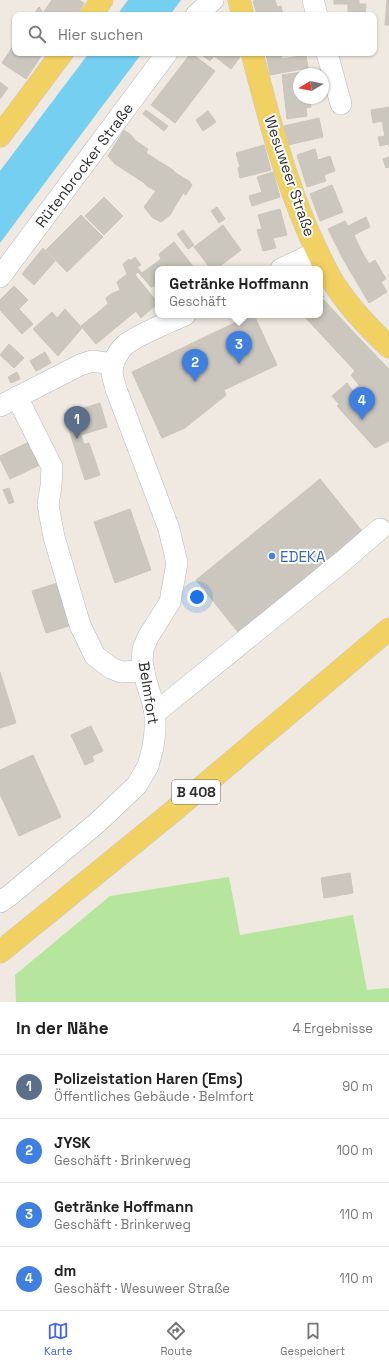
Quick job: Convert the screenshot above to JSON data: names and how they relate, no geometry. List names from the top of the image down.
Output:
{
  "streets": {
    "main road": ["Wesuweer Straße", "B 408"],
    "street": ["Rütenbrocker Straße", "Belmfort"]
  },
  "places": ["EDEKA"],
  "north": "left",
  "page": {
    "search": "Hier suchen",
    "popup": ["Getränke Hoffmann", "Geschäft"],
    "pins": [
      "3",
      "2",
      "4",
      "1"
    ],
    "heading": ["In der Nähe", "4 Ergebnisse"],
    "list": [
      {
        "mark": "1",
        "name": "Polizeistation Haren (Ems)",
        "note": "Öffentliches Gebäude · Belmfort",
        "value": "90 m"
      },
      {
        "mark": "2",
        "name": "JYSK",
        "note": "Geschäft · Brinkerweg",
        "value": "100 m"
      },
      {
        "mark": "3",
        "name": "Getränke Hoffmann",
        "note": "Geschäft · Brinkerweg",
        "value": "110 m"
      },
      {
        "mark": "4",
        "name": "dm",
        "note": "Geschäft · Wesuweer Straße",
        "value": "110 m"
      }
    ],
    "nav": ["Karte", "Route", "Gespeichert"]
  }
}
